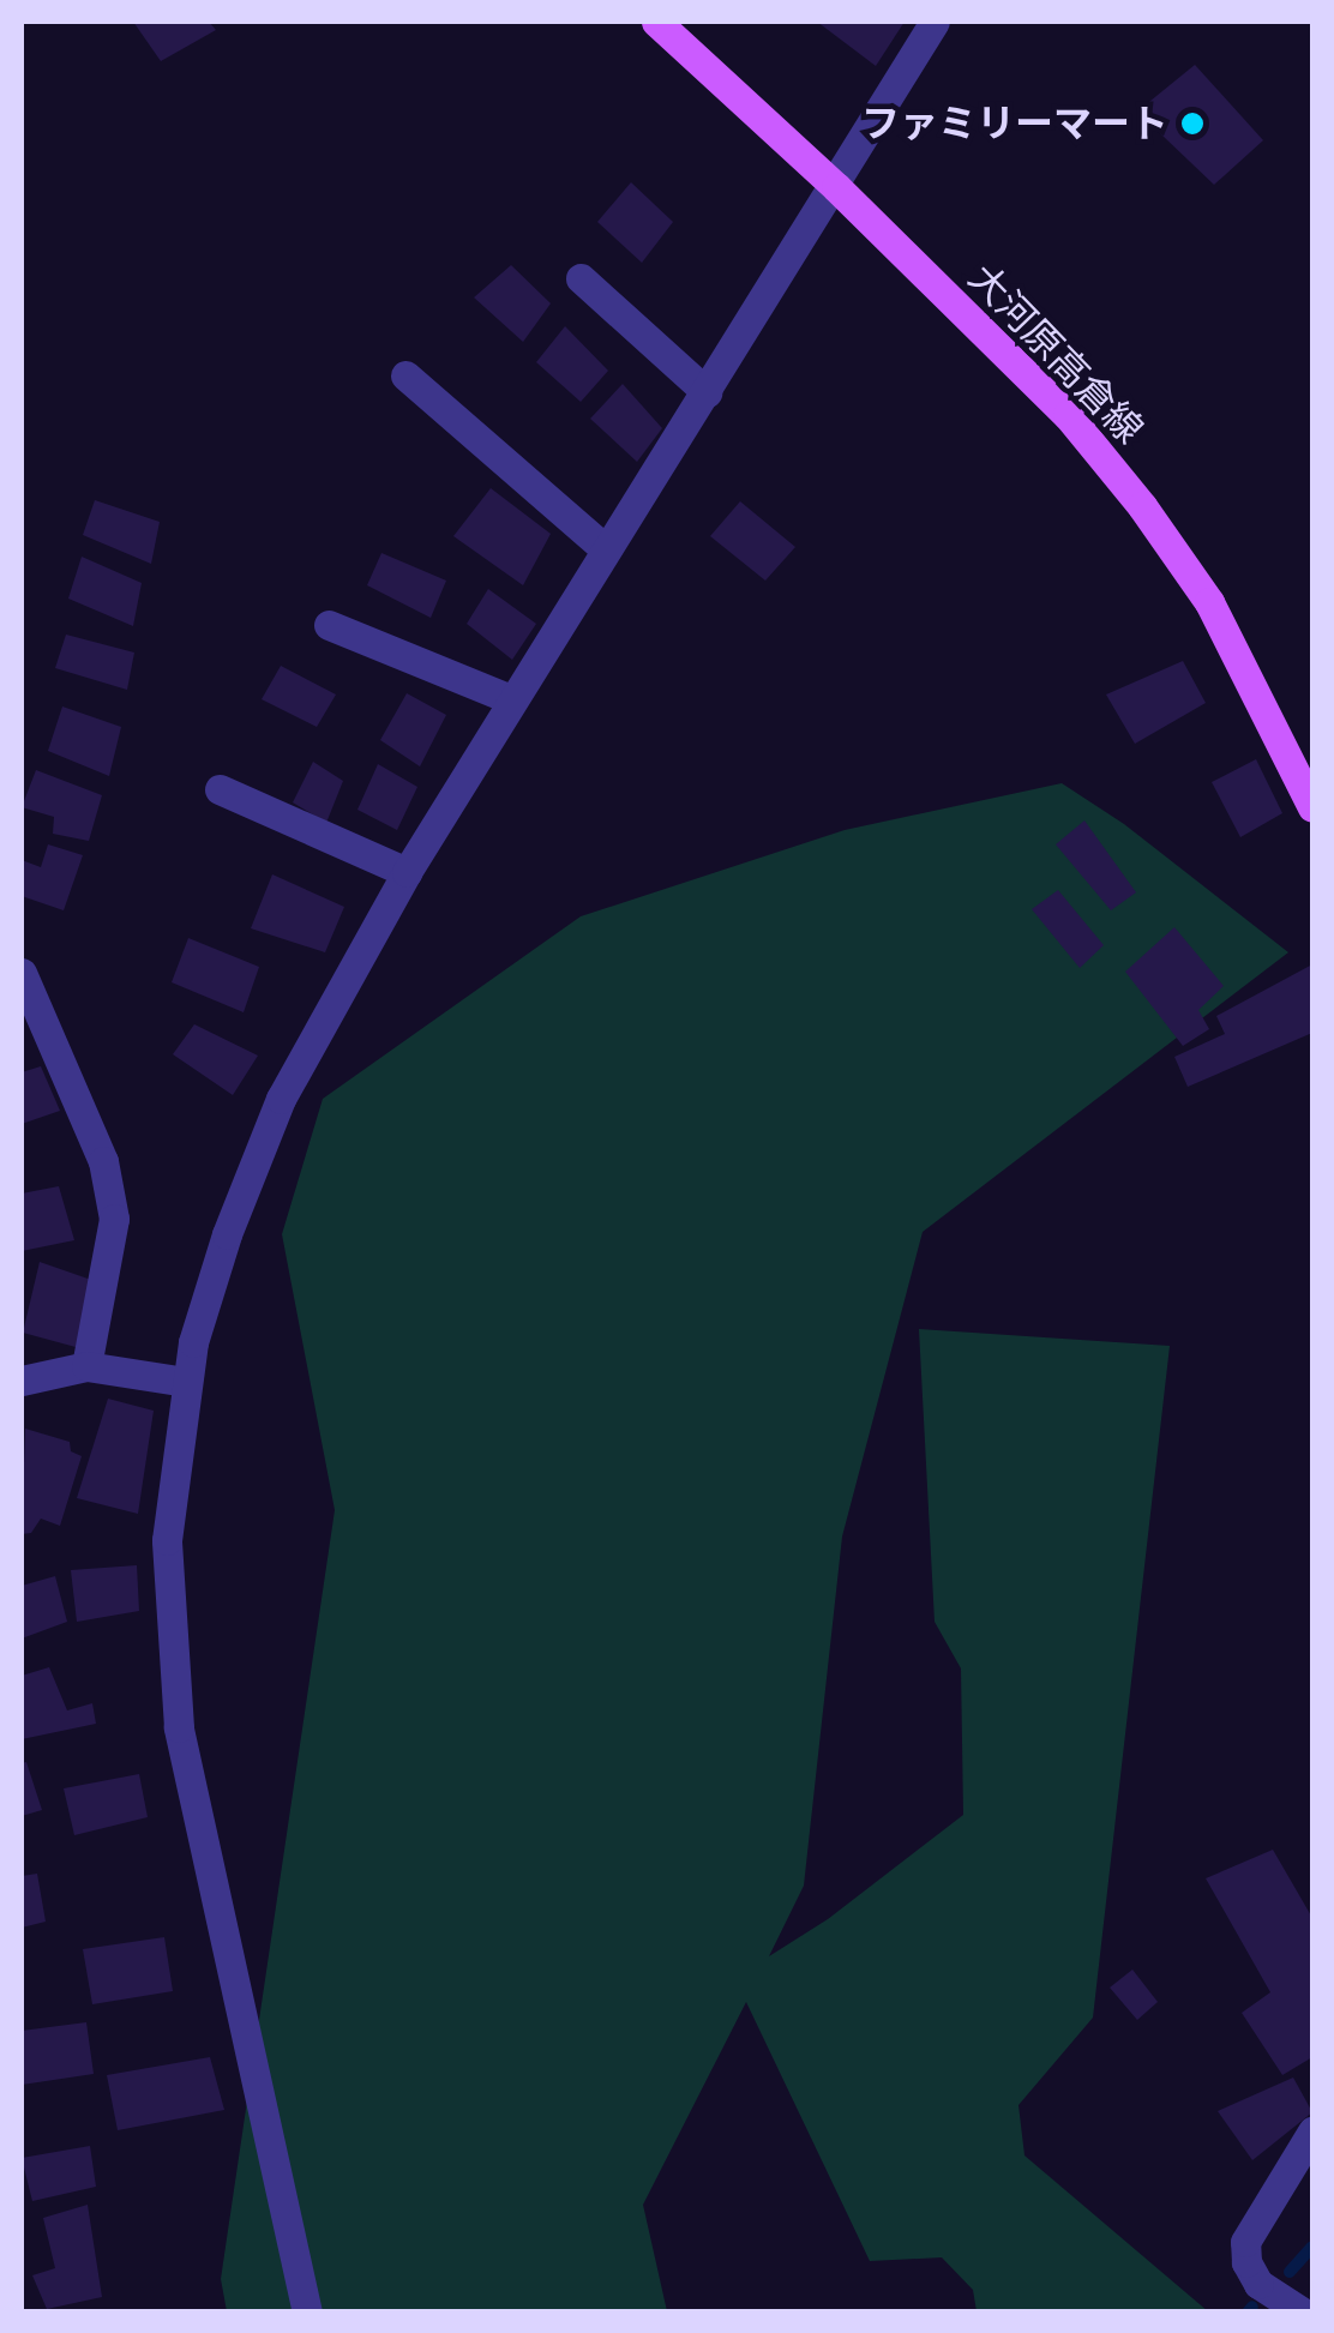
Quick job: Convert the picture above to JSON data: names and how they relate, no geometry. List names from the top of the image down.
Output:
{
  "streets": {
    "main road": ["大河原高倉線"]
  },
  "places": ["ファミリーマート"]
}
